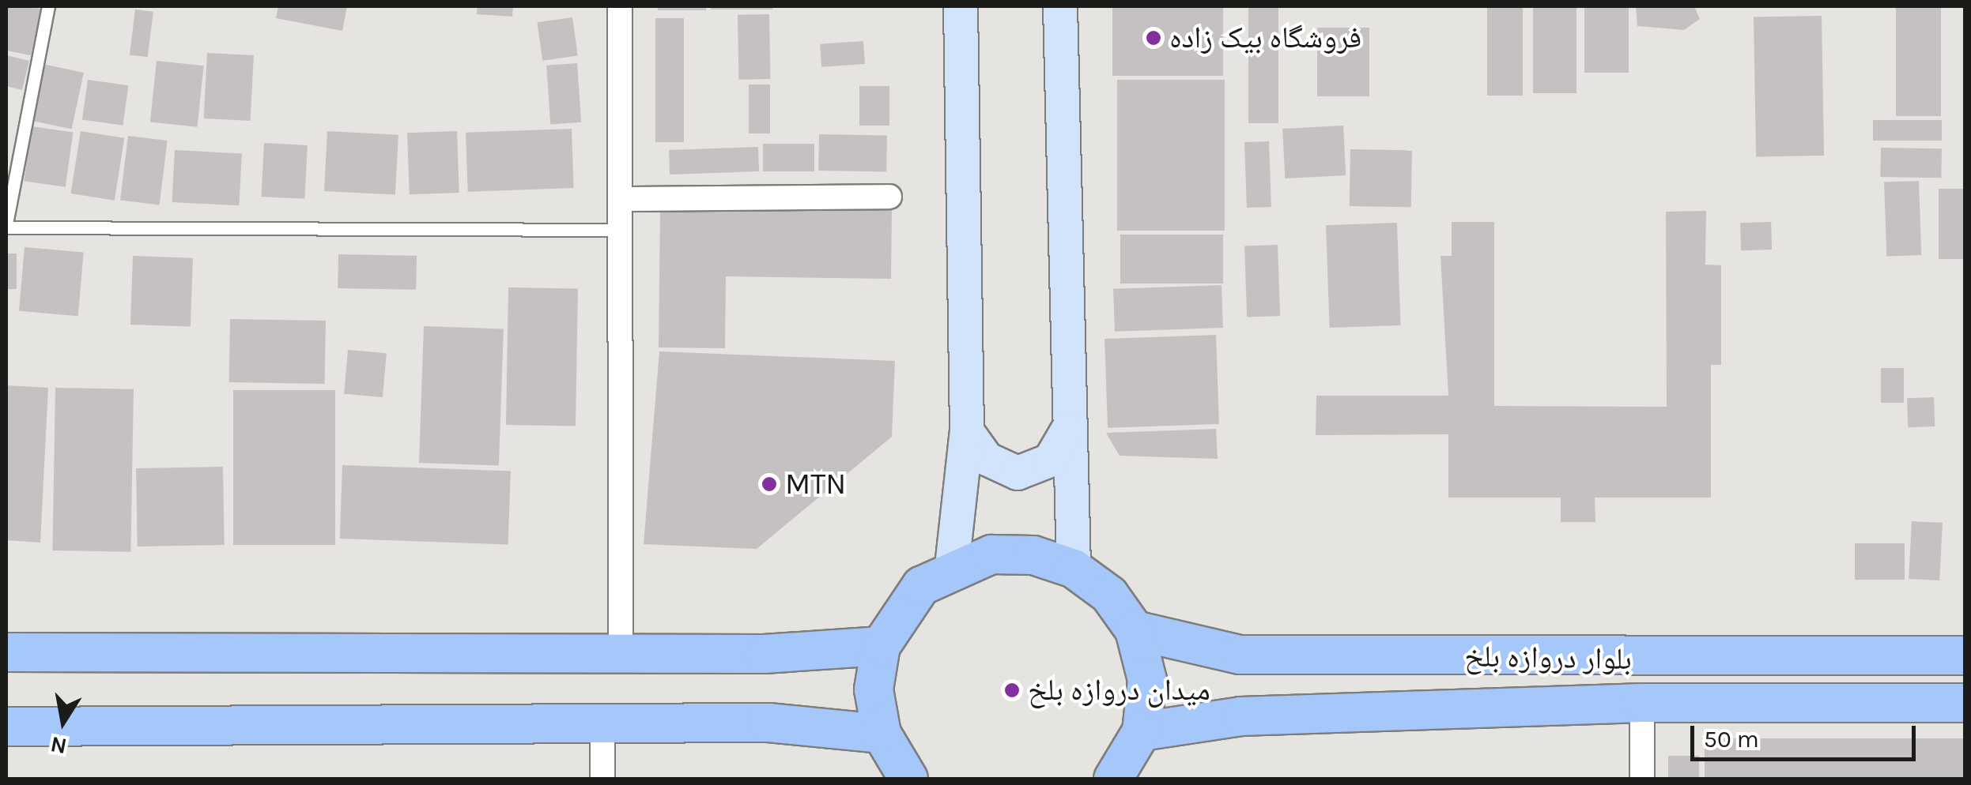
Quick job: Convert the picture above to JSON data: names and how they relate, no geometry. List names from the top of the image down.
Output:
{
  "streets": {
    "main road": ["بلوار دروازه بلخ"]
  },
  "places": ["فروشگاه بیک زاده", "MTN", "میدان دروازه بلخ"],
  "scale_bar": "50 m",
  "north": "bottom"
}
